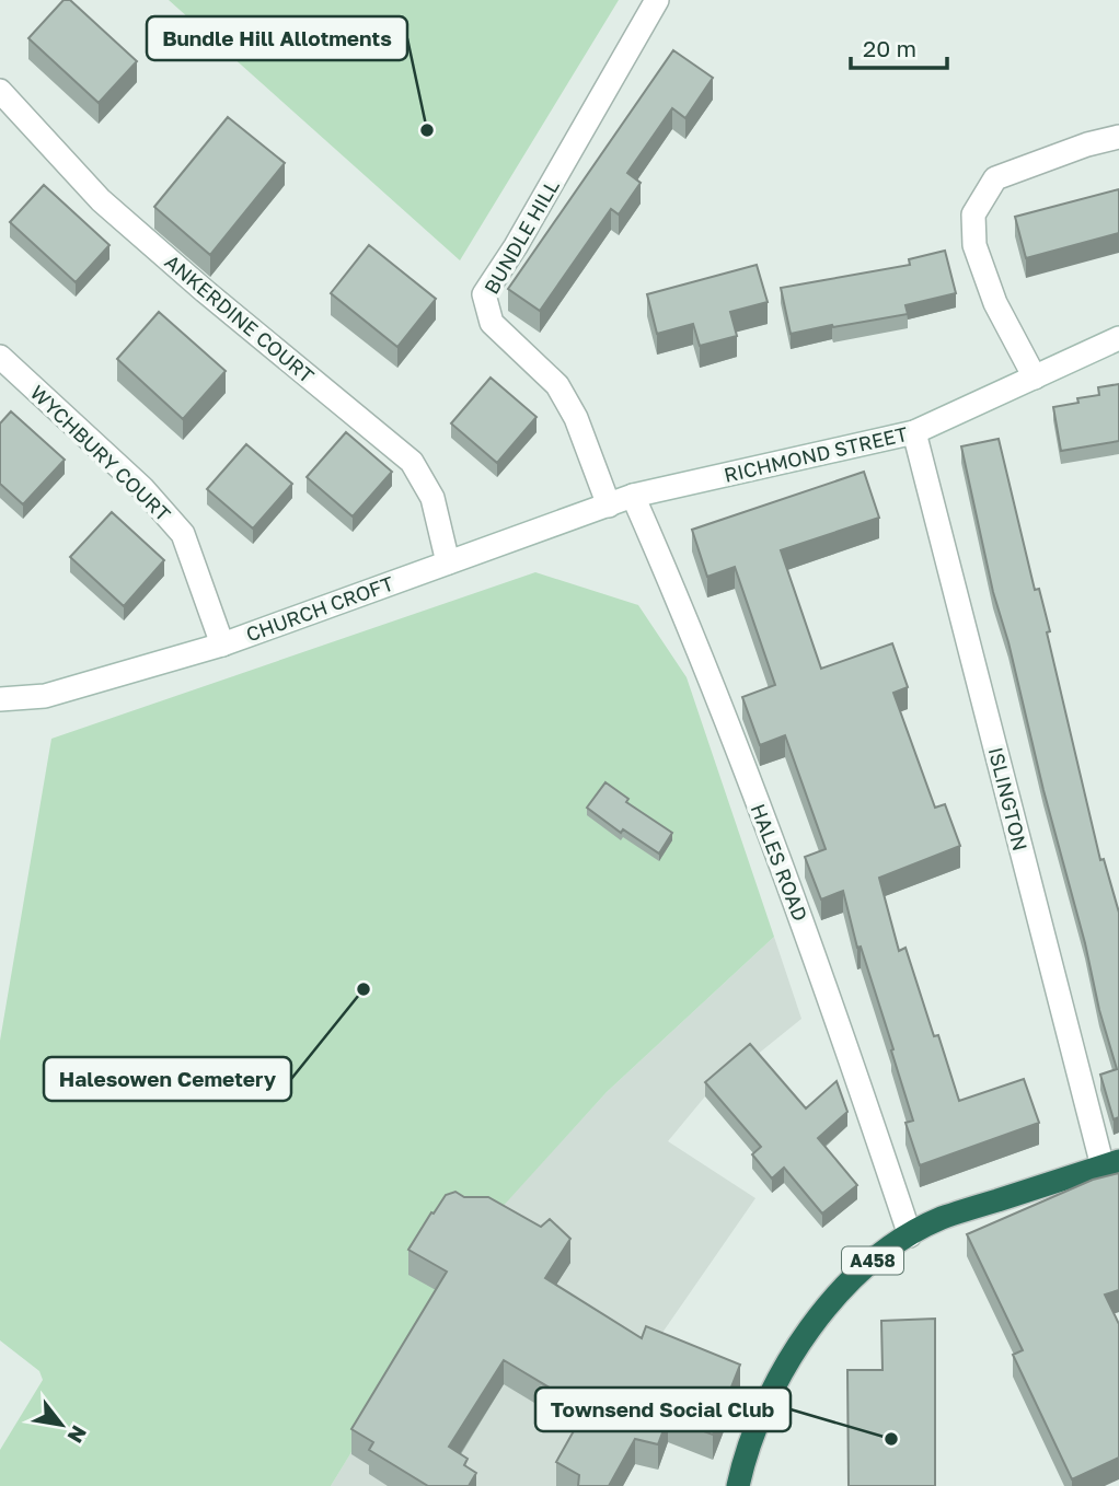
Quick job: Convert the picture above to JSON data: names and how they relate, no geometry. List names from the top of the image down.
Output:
{
  "streets": {
    "highway": ["A458"],
    "street": [
      "BUNDLE HILL",
      "ANKERDINE COURT",
      "WYCHBURY COURT",
      "RICHMOND STREET",
      "CHURCH CROFT",
      "ISLINGTON",
      "HALES ROAD"
    ]
  },
  "crossings": [
    ["BUNDLE HILL", "CHURCH CROFT"],
    ["ANKERDINE COURT", "CHURCH CROFT"],
    ["WYCHBURY COURT", "CHURCH CROFT"],
    ["RICHMOND STREET", "CHURCH CROFT"],
    ["RICHMOND STREET", "ISLINGTON"],
    ["RICHMOND STREET", "HALES ROAD"],
    ["CHURCH CROFT", "HALES ROAD"],
    ["ISLINGTON", "A458"],
    ["HALES ROAD", "A458"]
  ],
  "places": ["Bundle Hill Allotments", "Halesowen Cemetery", "Townsend Social Club"],
  "scale_bar": "20 m",
  "north": "bottom right"
}
